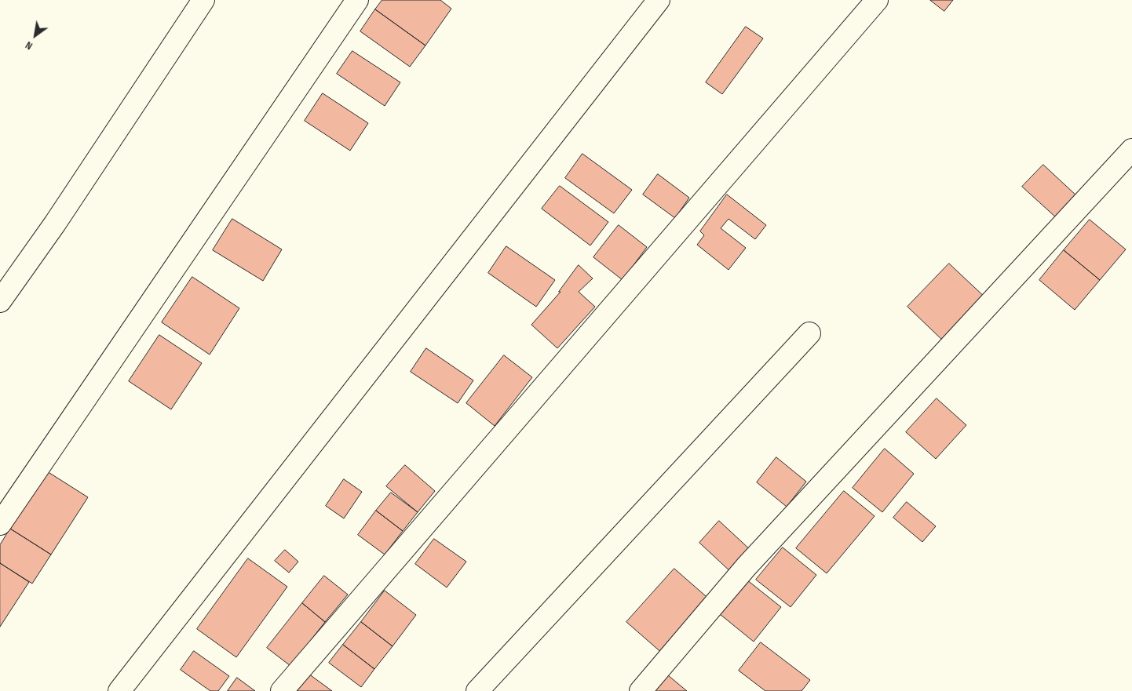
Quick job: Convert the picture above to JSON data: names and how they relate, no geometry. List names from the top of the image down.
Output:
{
  "north": "bottom left"
}
